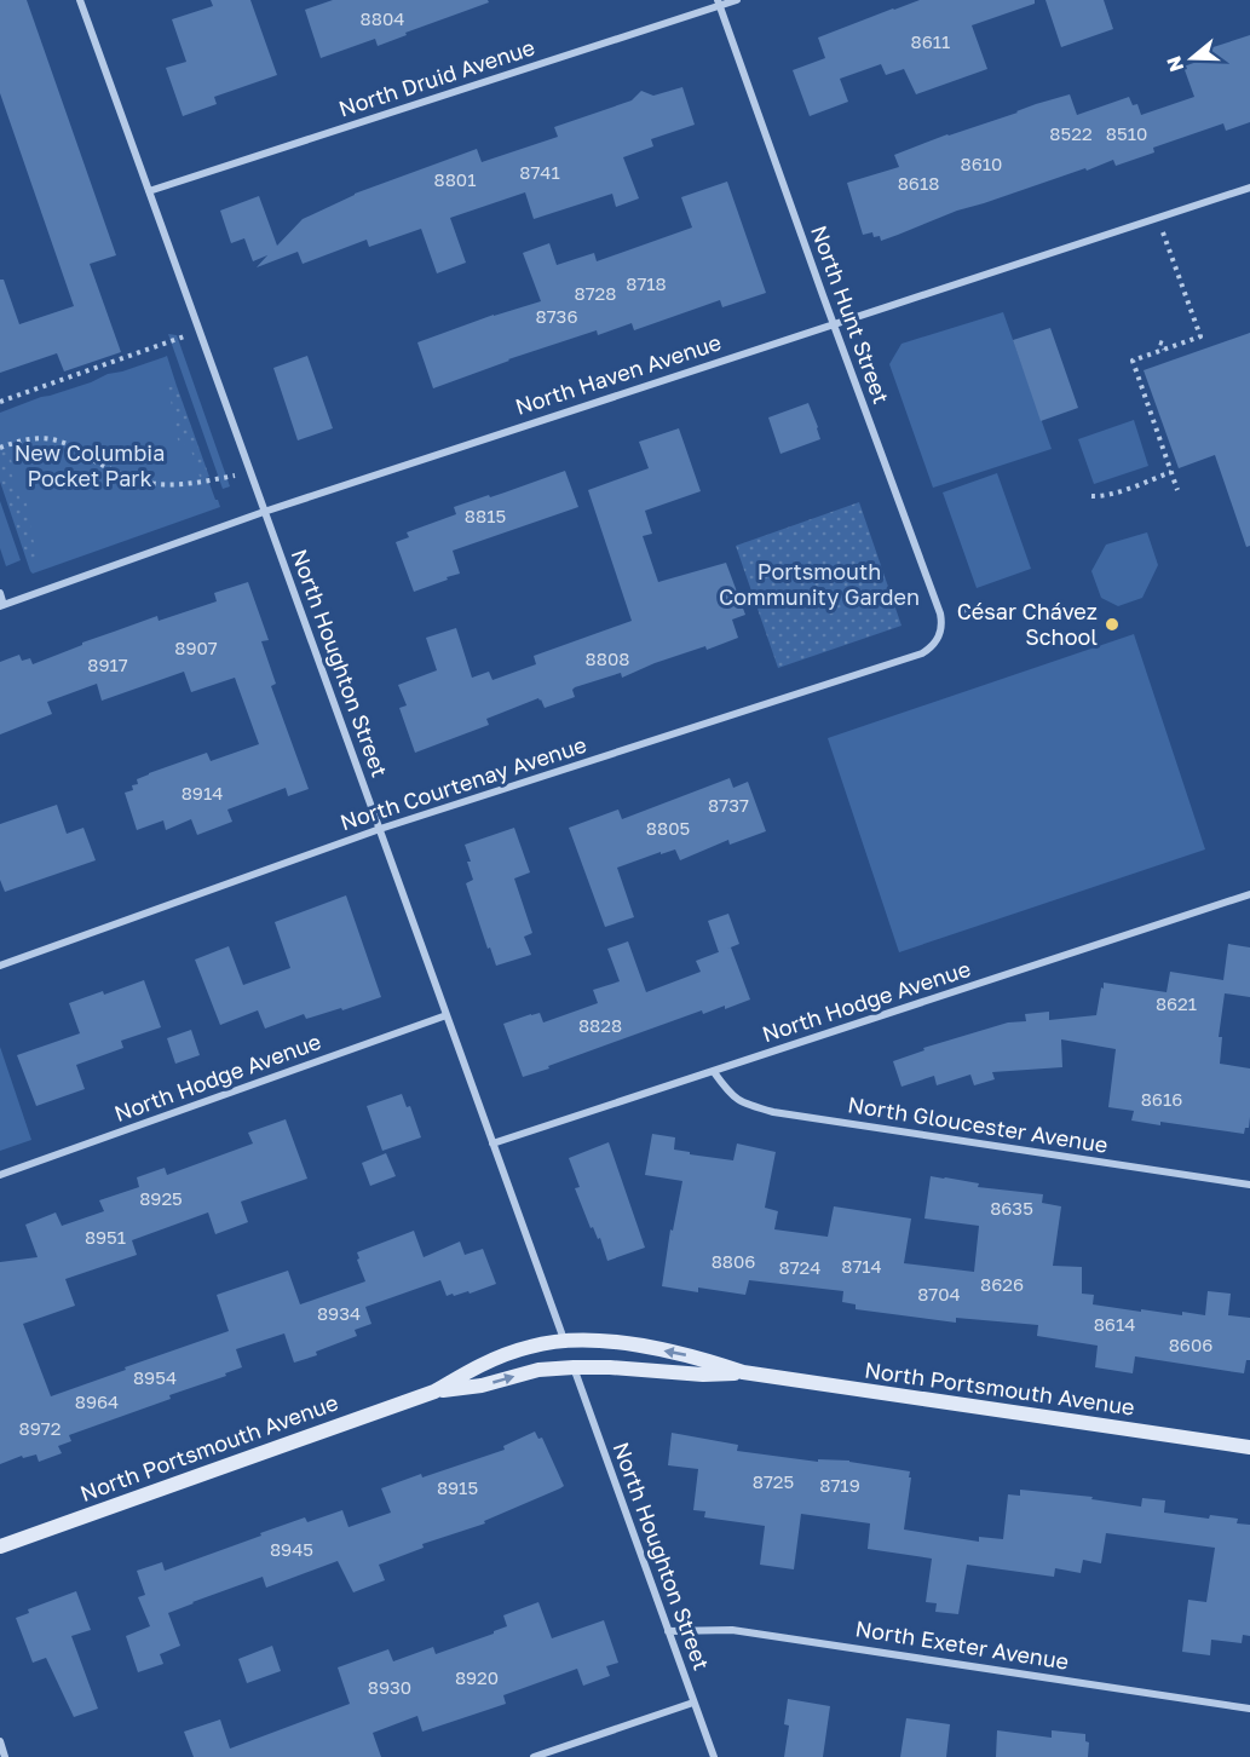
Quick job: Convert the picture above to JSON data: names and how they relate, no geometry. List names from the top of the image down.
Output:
{
  "streets": {
    "street": [
      "North Druid Avenue",
      "North Hunt Street",
      "North Haven Avenue",
      "North Houghton Street",
      "North Courtenay Avenue",
      "North Hodge Avenue",
      "North Gloucester Avenue",
      "North Portsmouth Avenue",
      "North Exeter Avenue"
    ]
  },
  "crossings": [
    ["North Druid Avenue", "North Hunt Street"],
    ["North Druid Avenue", "North Houghton Street"],
    ["North Hunt Street", "North Haven Avenue"],
    ["North Hunt Street", "North Courtenay Avenue"],
    ["North Haven Avenue", "North Houghton Street"],
    ["North Houghton Street", "North Courtenay Avenue"],
    ["North Houghton Street", "North Hodge Avenue"],
    ["North Houghton Street", "North Portsmouth Avenue"],
    ["North Houghton Street", "North Exeter Avenue"],
    ["North Hodge Avenue", "North Gloucester Avenue"]
  ],
  "parks": ["New Columbia Pocket Park", "Portsmouth Community Garden"],
  "places": ["César Chávez School"],
  "house_numbers": [
    "8804",
    "8611",
    "8522",
    "8510",
    "8610",
    "8741",
    "8801",
    "8618",
    "8718",
    "8728",
    "8736",
    "8815",
    "8907",
    "8808",
    "8917",
    "8914",
    "8737",
    "8805",
    "8621",
    "8828",
    "8616",
    "8925",
    "8635",
    "8951",
    "8806",
    "8714",
    "8724",
    "8626",
    "8704",
    "8934",
    "8614",
    "8606",
    "8954",
    "8964",
    "8972",
    "8725",
    "8719",
    "8915",
    "8945",
    "8920",
    "8930"
  ],
  "north": "left"
}
